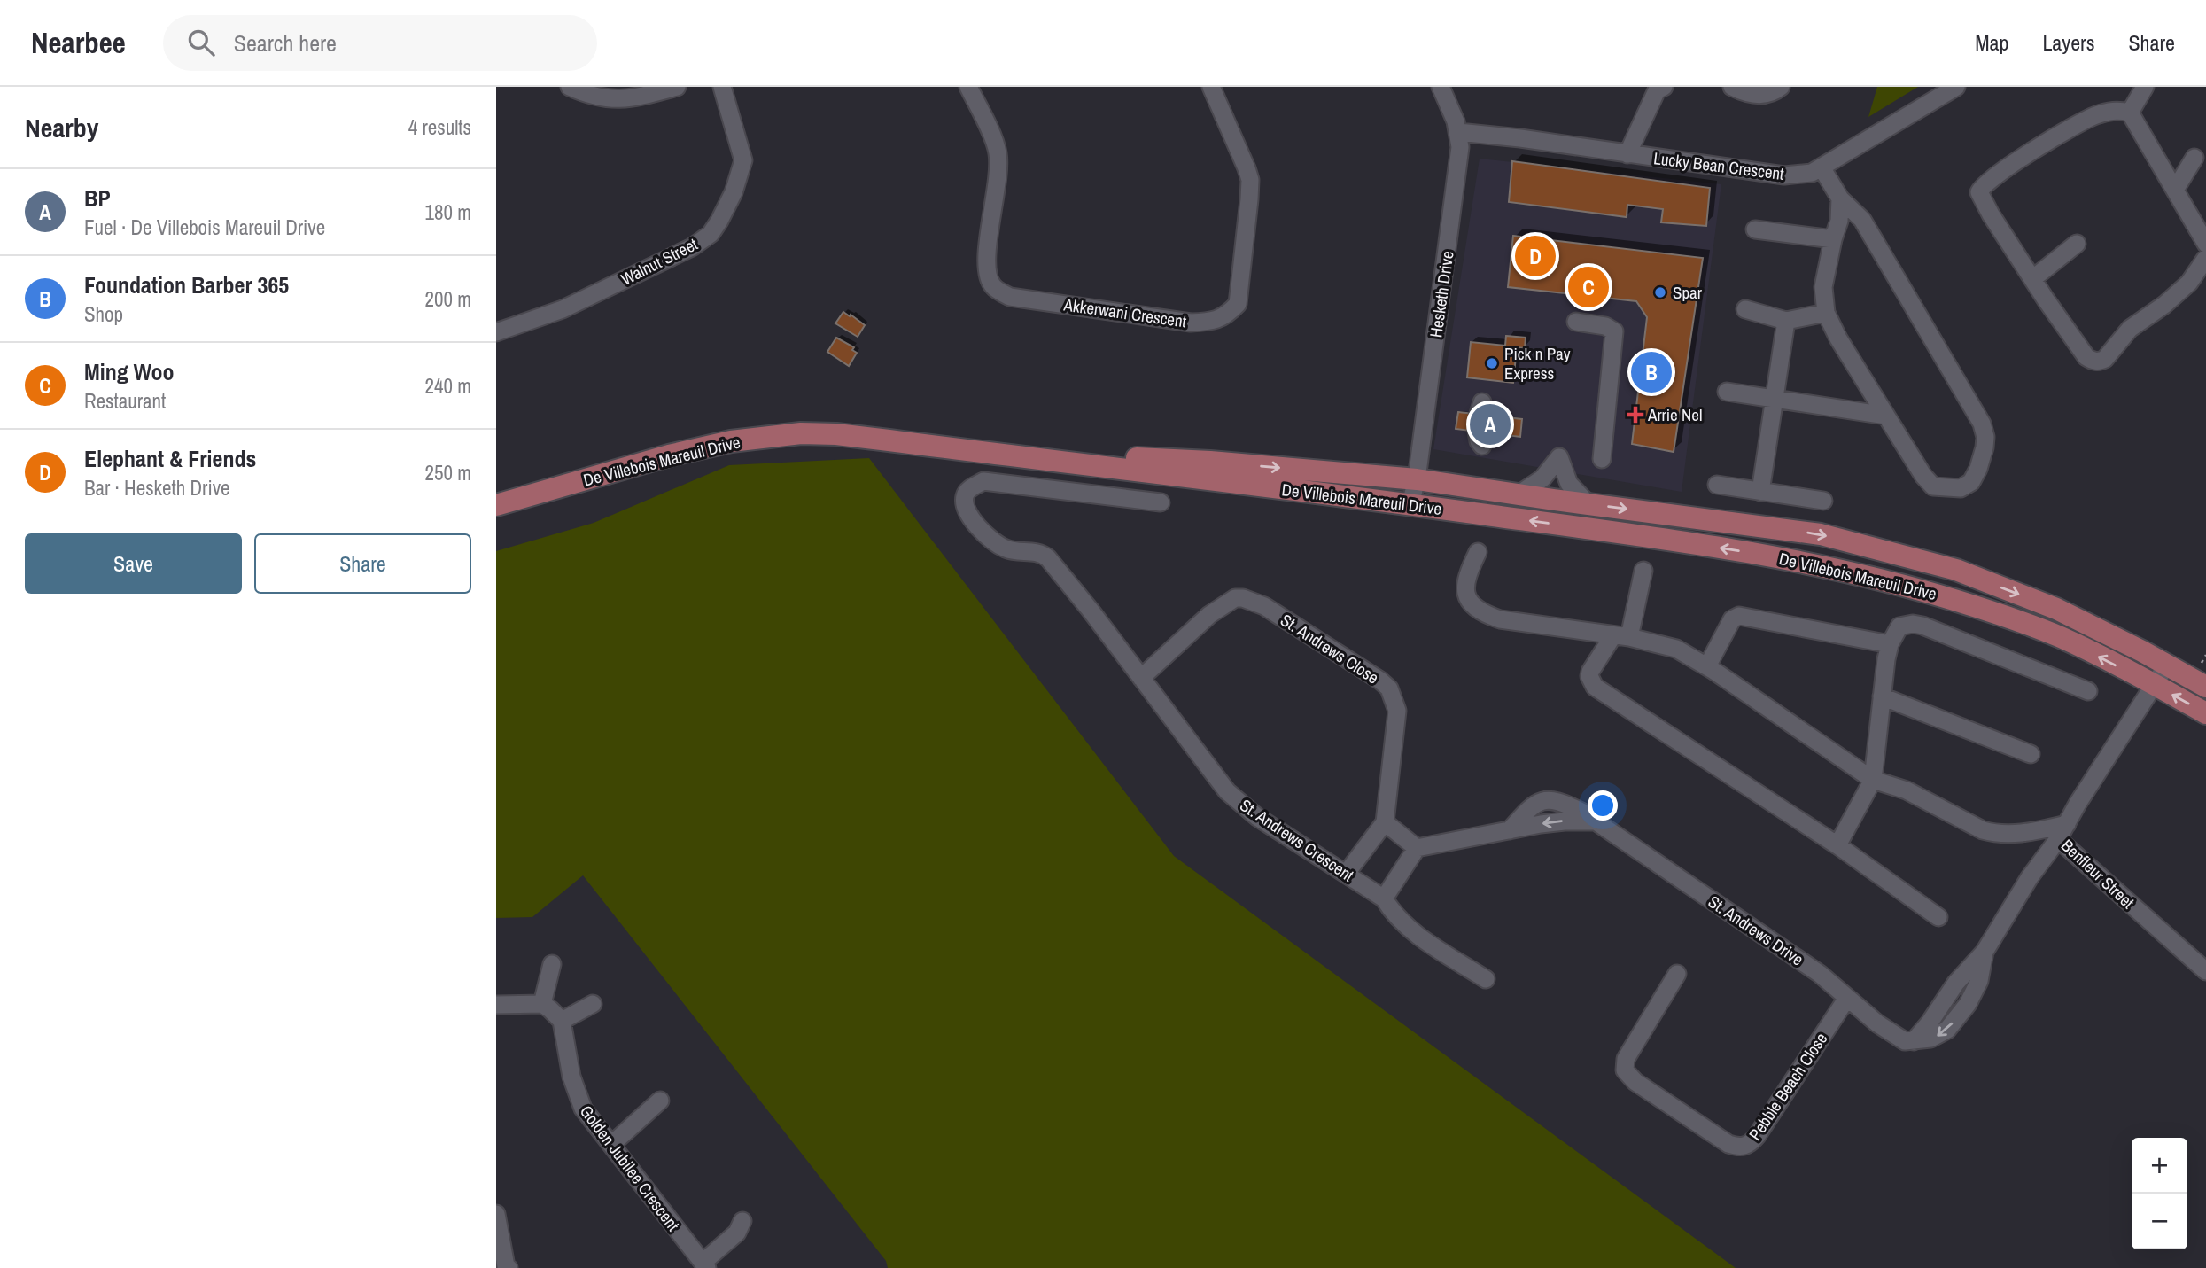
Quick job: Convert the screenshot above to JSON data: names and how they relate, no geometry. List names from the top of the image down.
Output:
{
  "streets": {
    "main road": ["De Villebois Mareuil Drive"],
    "street": [
      "Lucky Bean Crescent",
      "Walnut Street",
      "Hesketh Drive",
      "Akkerwani Crescent",
      "St. Andrews Close",
      "St. Andrews Crescent",
      "Benfleur Street",
      "St. Andrews Drive",
      "Pebble Beach Close",
      "Golden Jubilee Crescent"
    ]
  },
  "crossings": [
    ["Lucky Bean Crescent", "Hesketh Drive"],
    ["Hesketh Drive", "De Villebois Mareuil Drive"],
    ["De Villebois Mareuil Drive", "Benfleur Street"],
    ["St. Andrews Close", "St. Andrews Crescent"],
    ["Benfleur Street", "St. Andrews Drive"],
    ["St. Andrews Drive", "Pebble Beach Close"]
  ],
  "places": {
    "other": ["Spar", "Pick n Pay Express"],
    "health": ["Arrie Nel"]
  },
  "page": {
    "header": "Nearbee",
    "search": "Search here",
    "nav": ["Map", "Layers", "Share"],
    "heading": ["Nearby", "4 results"],
    "list": [
      {
        "mark": "A",
        "name": "BP",
        "note": "Fuel · De Villebois Mareuil Drive",
        "value": "180 m"
      },
      {
        "mark": "B",
        "name": "Foundation Barber 365",
        "note": "Shop",
        "value": "200 m"
      },
      {
        "mark": "C",
        "name": "Ming Woo",
        "note": "Restaurant",
        "value": "240 m"
      },
      {
        "mark": "D",
        "name": "Elephant & Friends",
        "note": "Bar · Hesketh Drive",
        "value": "250 m"
      }
    ],
    "pins": [
      "D",
      "C",
      "B",
      "A"
    ],
    "buttons": ["Save", "Share"],
    "map_buttons": ["+", "−"]
  }
}
